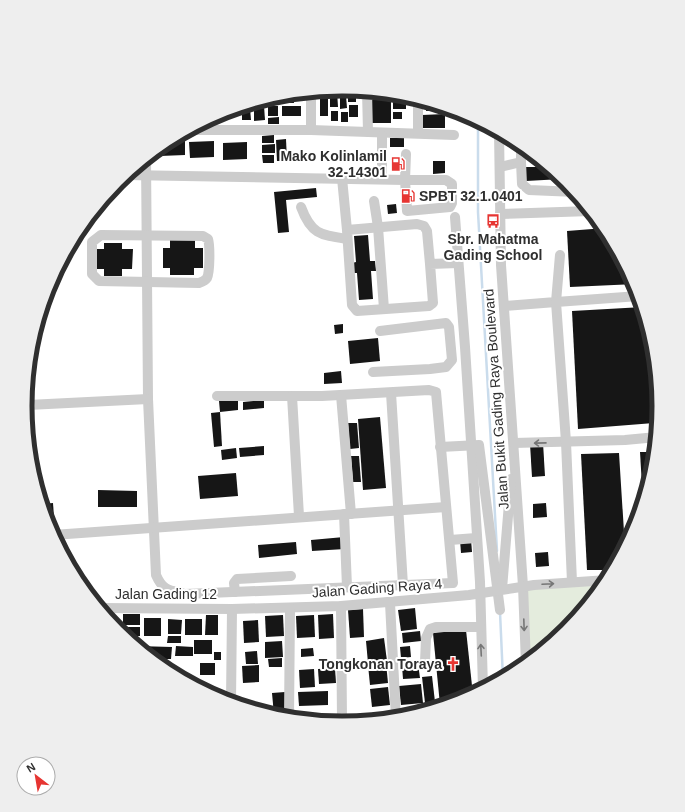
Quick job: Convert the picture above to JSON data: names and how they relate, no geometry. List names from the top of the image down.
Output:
{
  "streets": {
    "street": ["Jalan Bukit Gading Raya Boulevard", "Jalan Gading Raya 4", "Jalan Gading 12"]
  },
  "crossings": [
    ["Jalan Bukit Gading Raya Boulevard", "Jalan Gading Raya 4"],
    ["Jalan Gading Raya 4", "Jalan Gading 12"]
  ],
  "places": {
    "fuel station": ["Mako Kolinlamil 32-14301", "SPBT 32.1.0401"],
    "bus stop": ["Sbr. Mahatma Gading School"],
    "church": ["Tongkonan Toraya"]
  },
  "north": "top left"
}
